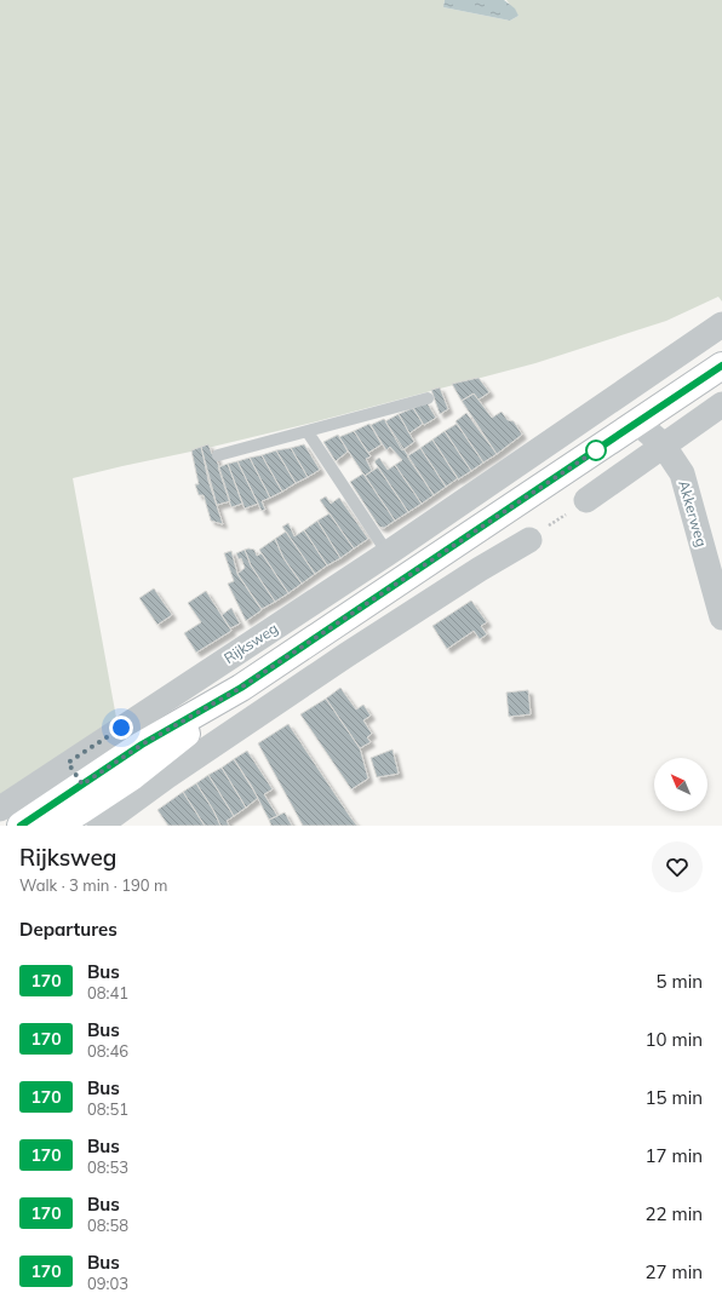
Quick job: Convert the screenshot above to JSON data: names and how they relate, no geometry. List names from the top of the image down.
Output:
{
  "streets": {
    "main road": ["Rijksweg"],
    "street": ["Akkerweg"]
  },
  "crossings": [
    ["Akkerweg", "Rijksweg"]
  ],
  "lines": ["bus line 170"],
  "north": "top left",
  "page": {
    "heading": [
      ["Rijksweg", "Walk · 3 min · 190 m"],
      "Departures"
    ],
    "list": [
      {
        "mark": "170",
        "name": "Bus",
        "note": "08:41",
        "value": "5 min"
      },
      {
        "mark": "170",
        "name": "Bus",
        "note": "08:46",
        "value": "10 min"
      },
      {
        "mark": "170",
        "name": "Bus",
        "note": "08:51",
        "value": "15 min"
      },
      {
        "mark": "170",
        "name": "Bus",
        "note": "08:53",
        "value": "17 min"
      },
      {
        "mark": "170",
        "name": "Bus",
        "note": "08:58",
        "value": "22 min"
      },
      {
        "mark": "170",
        "name": "Bus",
        "note": "09:03",
        "value": "27 min"
      }
    ]
  }
}
